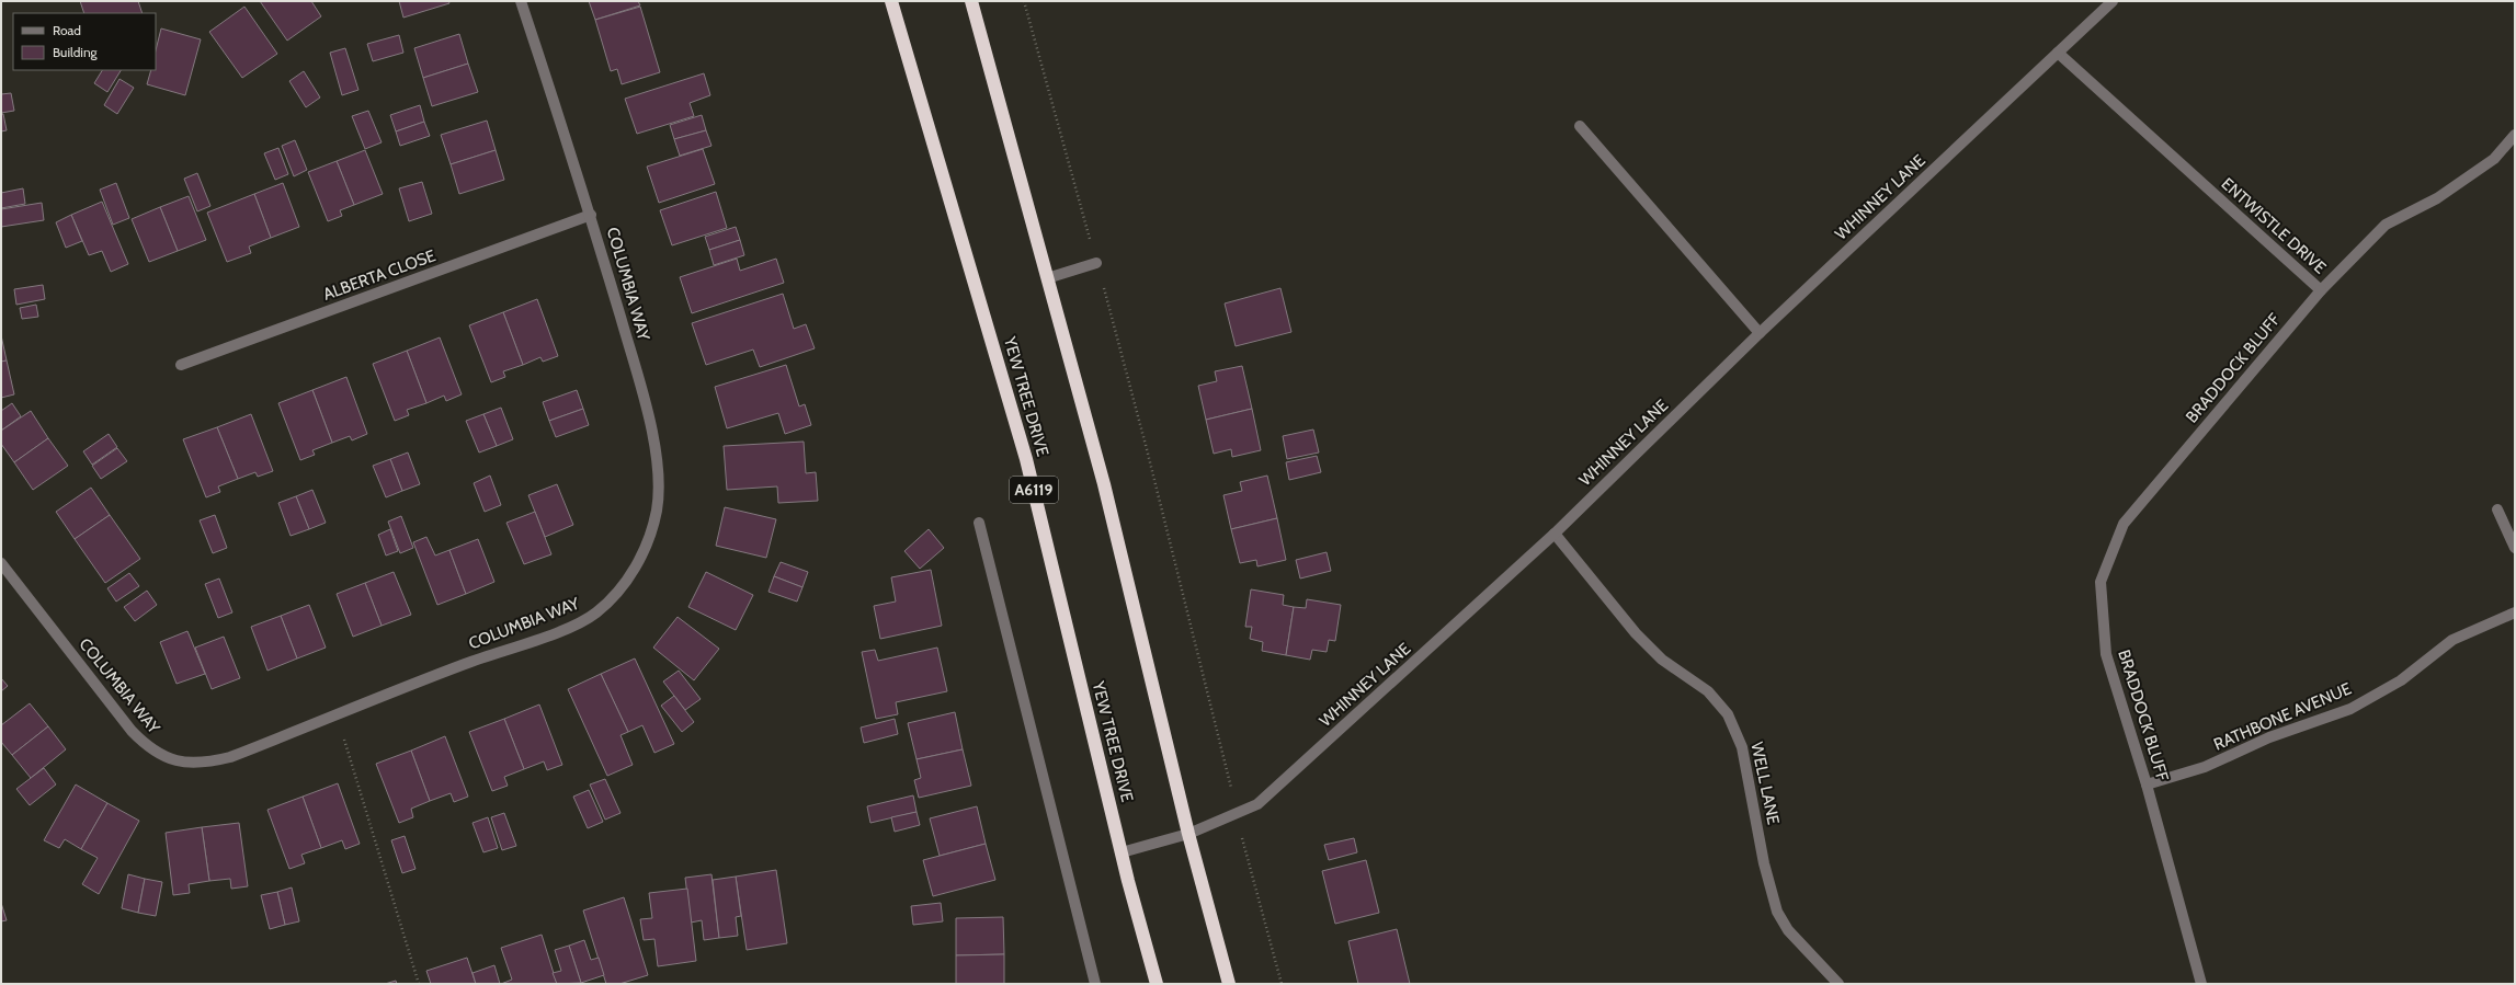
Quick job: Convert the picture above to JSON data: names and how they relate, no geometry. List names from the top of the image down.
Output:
{
  "streets": {
    "highway": ["YEW TREE DRIVE", "A6119"],
    "street": [
      "WHINNEY LANE",
      "ENTWISTLE DRIVE",
      "ALBERTA CLOSE",
      "COLUMBIA WAY",
      "BRADDOCK BLUFF",
      "RATHBONE AVENUE",
      "WELL LANE"
    ]
  },
  "crossings": [
    ["WHINNEY LANE", "ENTWISTLE DRIVE"],
    ["WHINNEY LANE", "YEW TREE DRIVE"],
    ["WHINNEY LANE", "WELL LANE"],
    ["ENTWISTLE DRIVE", "BRADDOCK BLUFF"],
    ["ALBERTA CLOSE", "COLUMBIA WAY"],
    ["BRADDOCK BLUFF", "RATHBONE AVENUE"]
  ],
  "legend": ["Road", "Building"]
}
